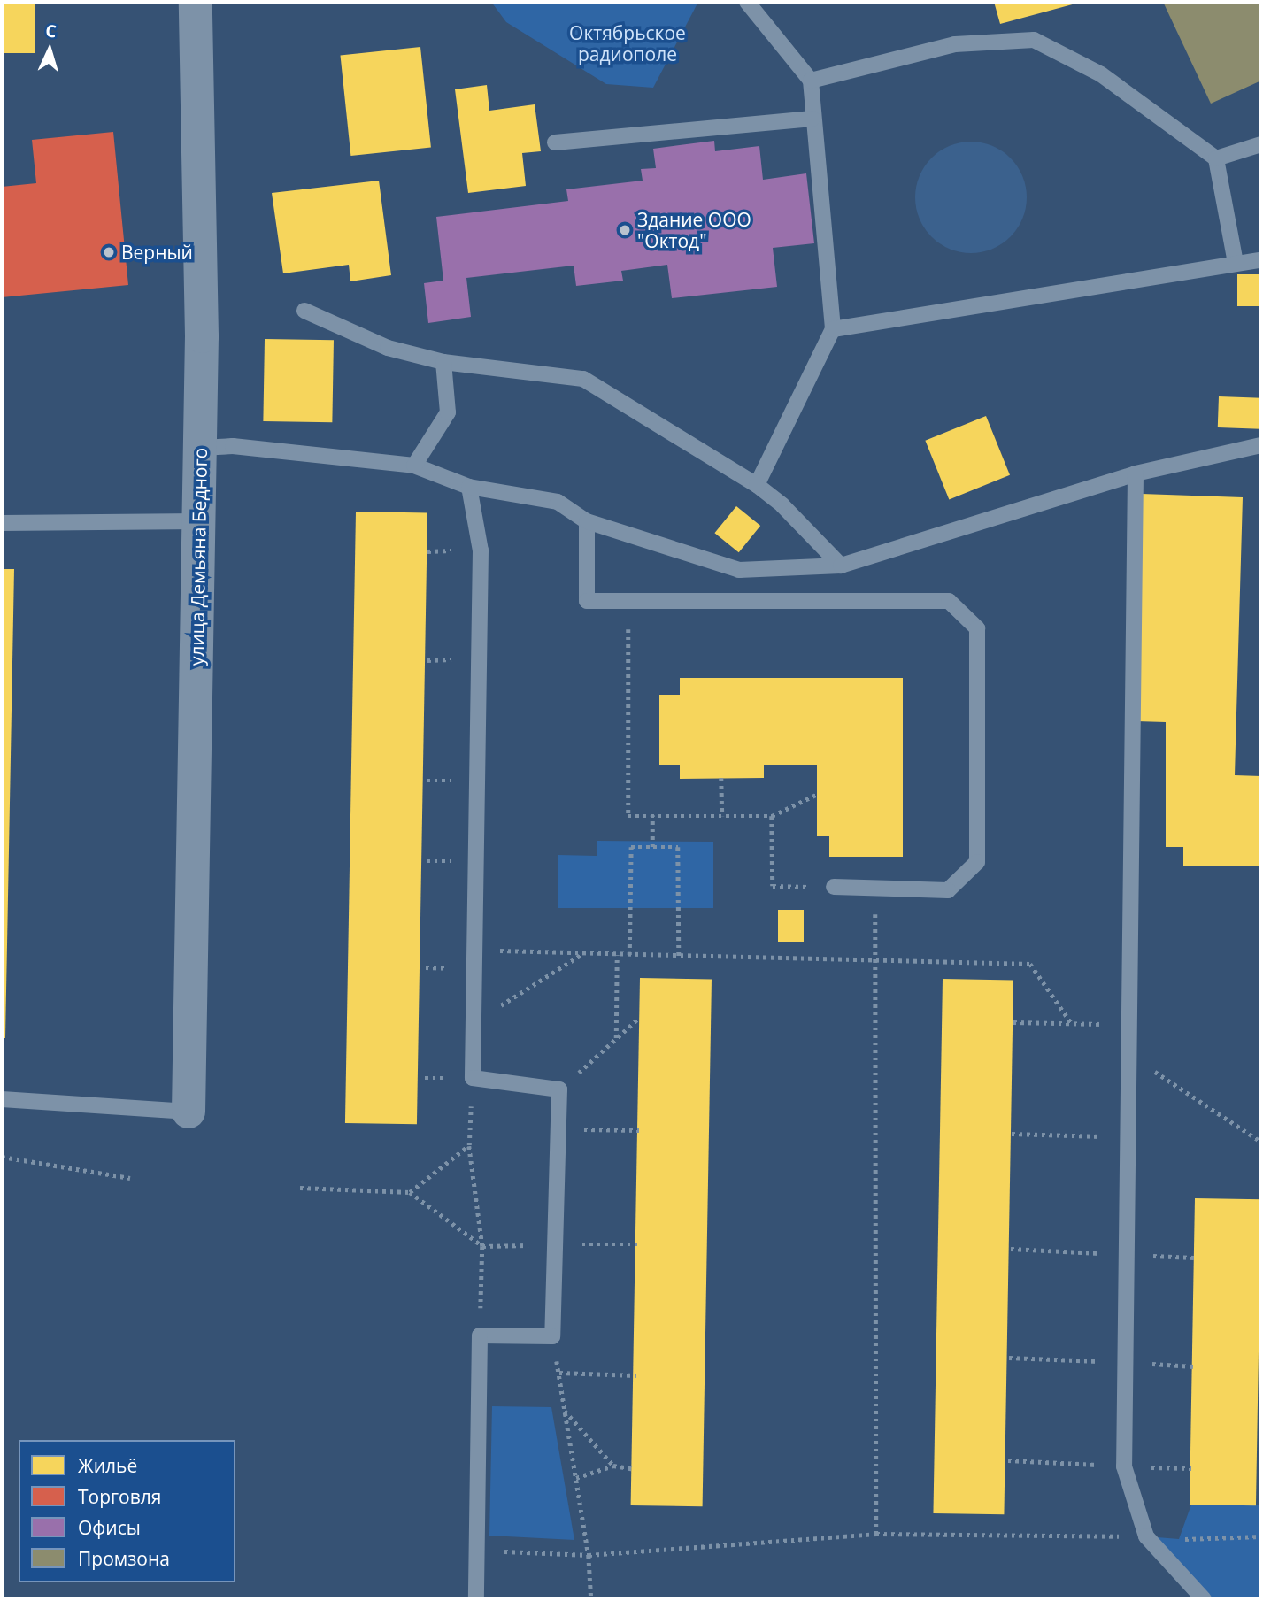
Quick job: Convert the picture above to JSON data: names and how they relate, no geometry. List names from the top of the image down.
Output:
{
  "streets": {
    "street": ["улица Демьяна Бедного"]
  },
  "parks": ["Октябрьское радиополе"],
  "places": ["Здание ООО \"Октод\"", "Верный"],
  "legend": [
    "Жильё",
    "Торговля",
    "Офисы",
    "Промзона"
  ],
  "north": "top"
}
